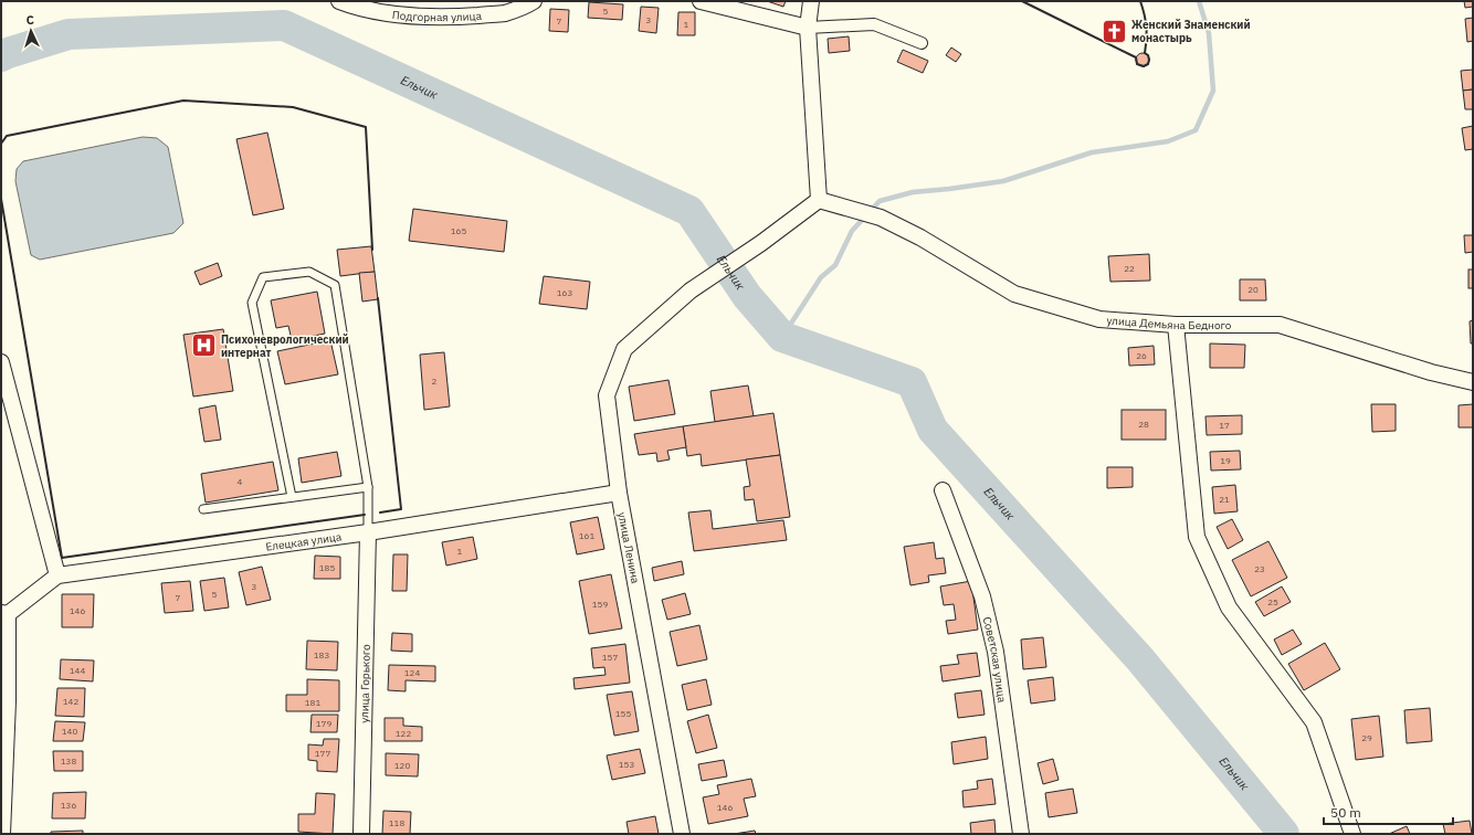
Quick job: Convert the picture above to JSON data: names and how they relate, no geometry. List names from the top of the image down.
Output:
{
  "streets": {
    "street": [
      "Подгорная улица",
      "улица Демьяна Бедного",
      "Елецкая улица",
      "улица Ленина",
      "Советская улица",
      "улица Горького"
    ]
  },
  "crossings": [
    ["улица Демьяна Бедного", "улица Ленина"],
    ["Елецкая улица", "улица Ленина"],
    ["Елецкая улица", "улица Горького"]
  ],
  "water": ["Ельчик"],
  "places": {
    "church": ["Женский Знаменский монастырь"],
    "hospital": ["Психоневрологический интернат"]
  },
  "house_numbers": [
    "5",
    "3",
    "7",
    "1",
    "165",
    "22",
    "20",
    "163",
    "26",
    "2",
    "28",
    "17",
    "19",
    "4",
    "21",
    "161",
    "1",
    "185",
    "23",
    "3",
    "5",
    "7",
    "25",
    "159",
    "146",
    "183",
    "157",
    "144",
    "124",
    "142",
    "181",
    "155",
    "179",
    "140",
    "122",
    "29",
    "177",
    "138",
    "153",
    "120",
    "136",
    "146",
    "118"
  ],
  "scale_bar": "50 m",
  "north": "top"
}
